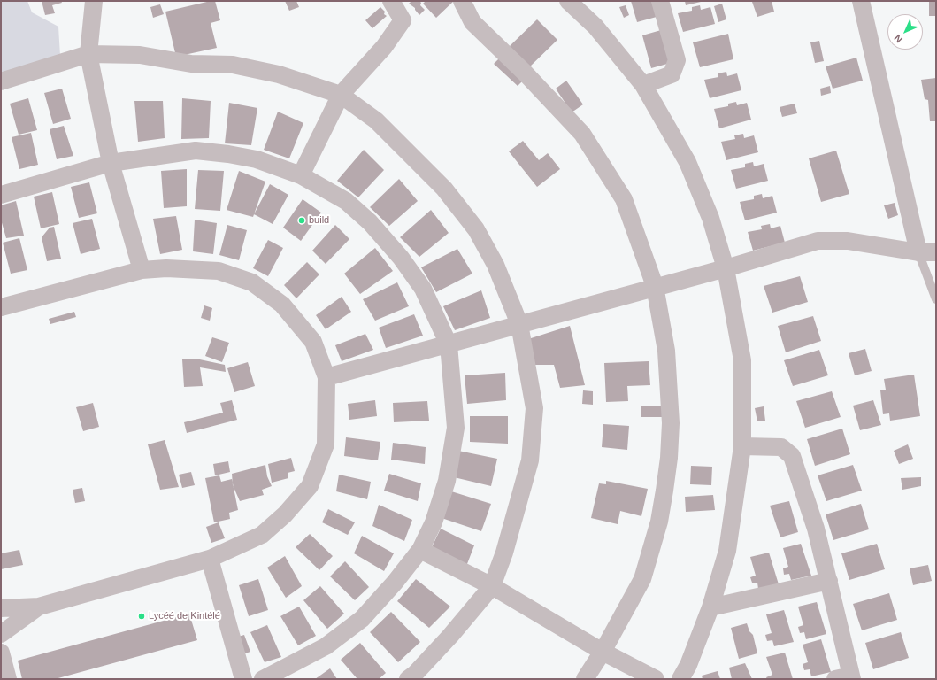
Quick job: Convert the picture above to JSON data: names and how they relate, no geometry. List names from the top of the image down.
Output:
{
  "places": ["build", "Lycéé de Kintélé"],
  "north": "bottom left"
}
